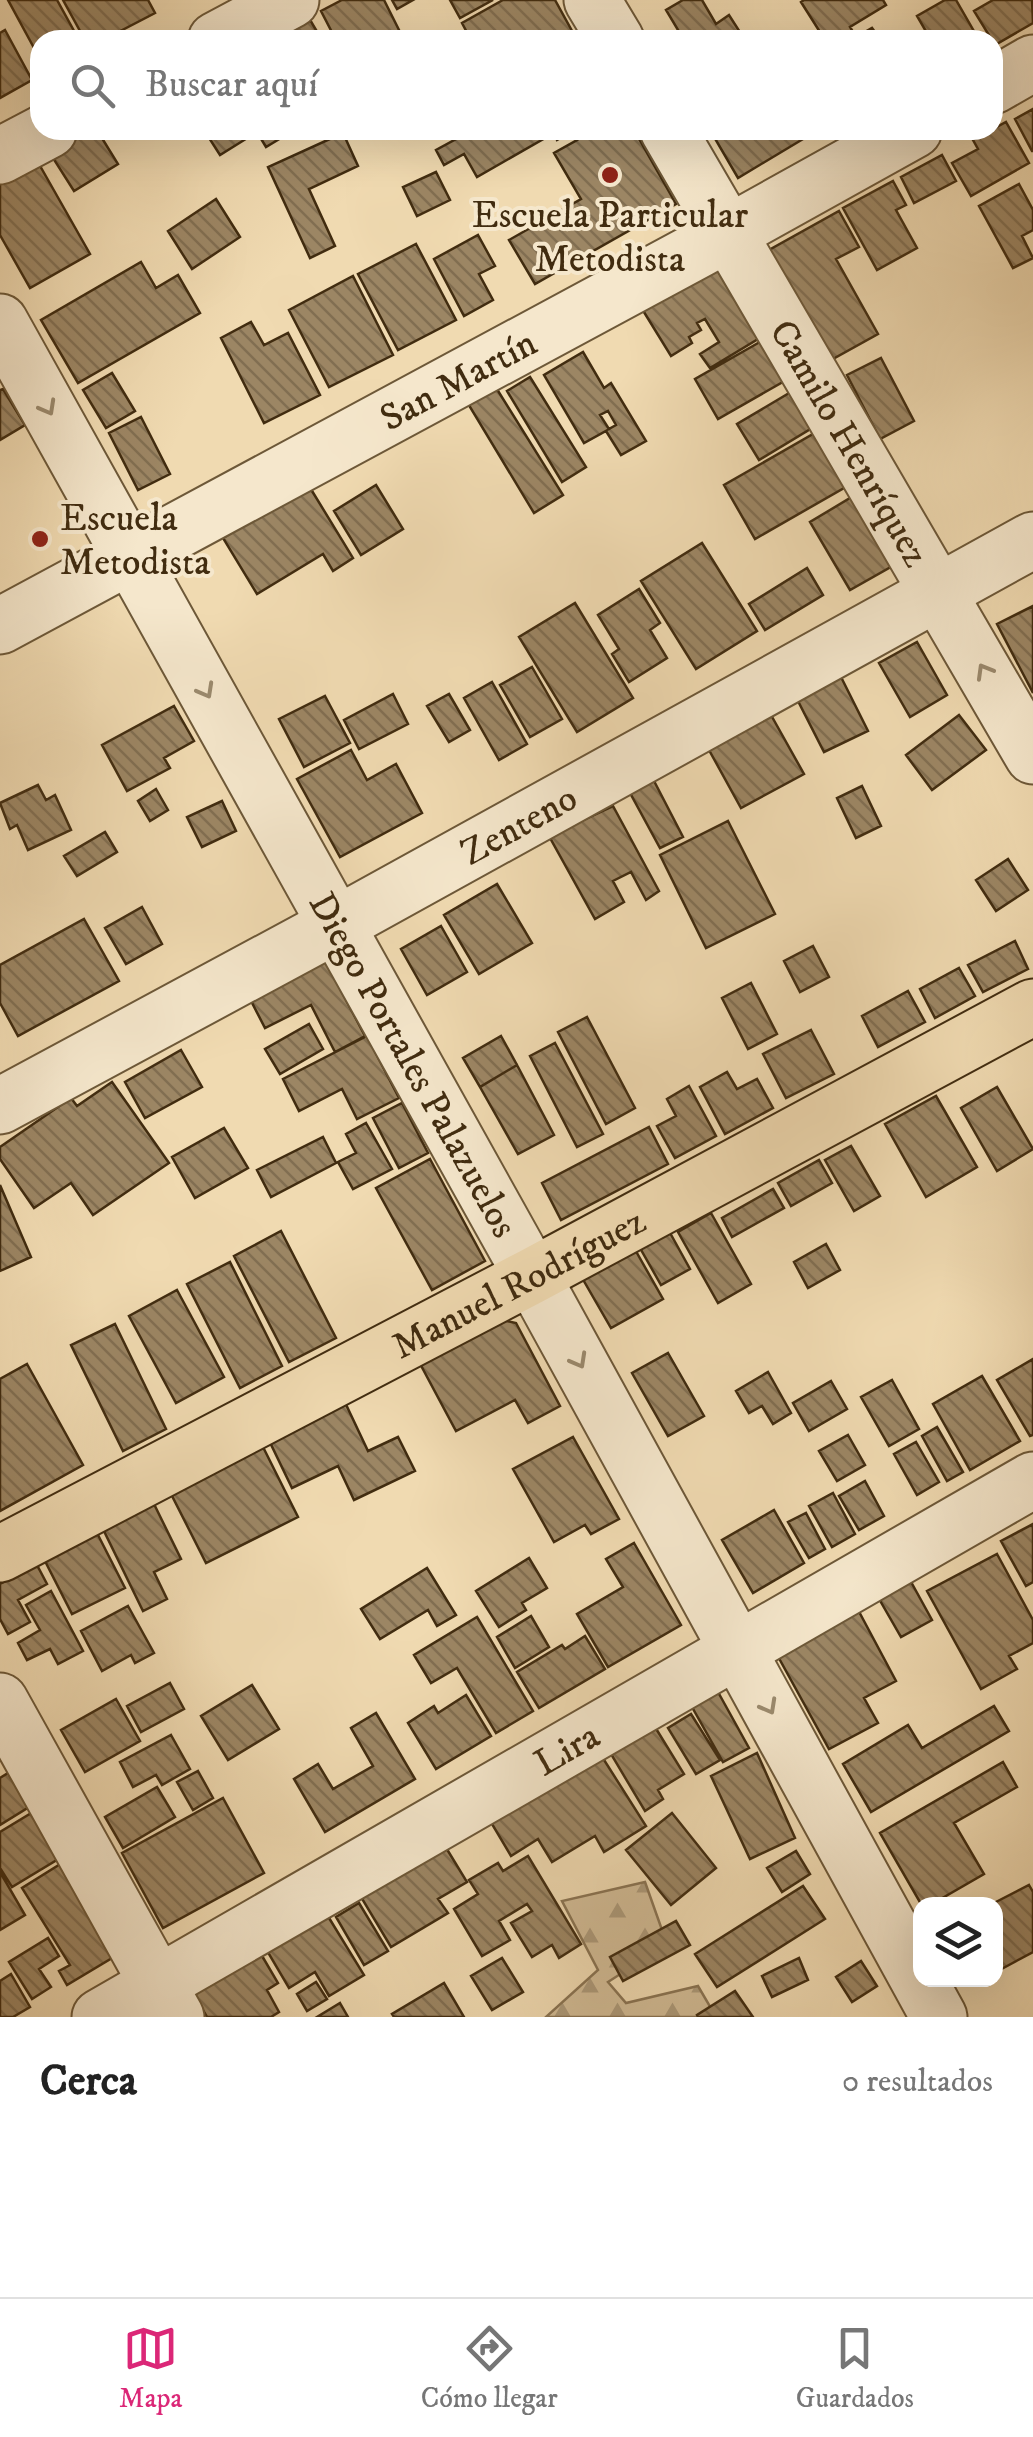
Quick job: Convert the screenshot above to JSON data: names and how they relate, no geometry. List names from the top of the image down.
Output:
{
  "streets": {
    "main road": ["Manuel Rodríguez"],
    "street": [
      "San Martín",
      "Camilo Henríquez",
      "Zenteno",
      "Diego Portales Palazuelos",
      "Lira"
    ]
  },
  "crossings": [
    ["San Martín", "Camilo Henríquez"],
    ["San Martín", "Diego Portales Palazuelos"],
    ["Camilo Henríquez", "Zenteno"],
    ["Zenteno", "Diego Portales Palazuelos"],
    ["Diego Portales Palazuelos", "Manuel Rodríguez"],
    ["Diego Portales Palazuelos", "Lira"]
  ],
  "one_way": ["Diego Portales Palazuelos"],
  "places": ["Escuela Particular Metodista", "Escuela Metodista"],
  "page": {
    "search": "Buscar aquí",
    "heading": ["Cerca", "0 resultados"],
    "nav": ["Mapa", "Cómo llegar", "Guardados"]
  }
}
